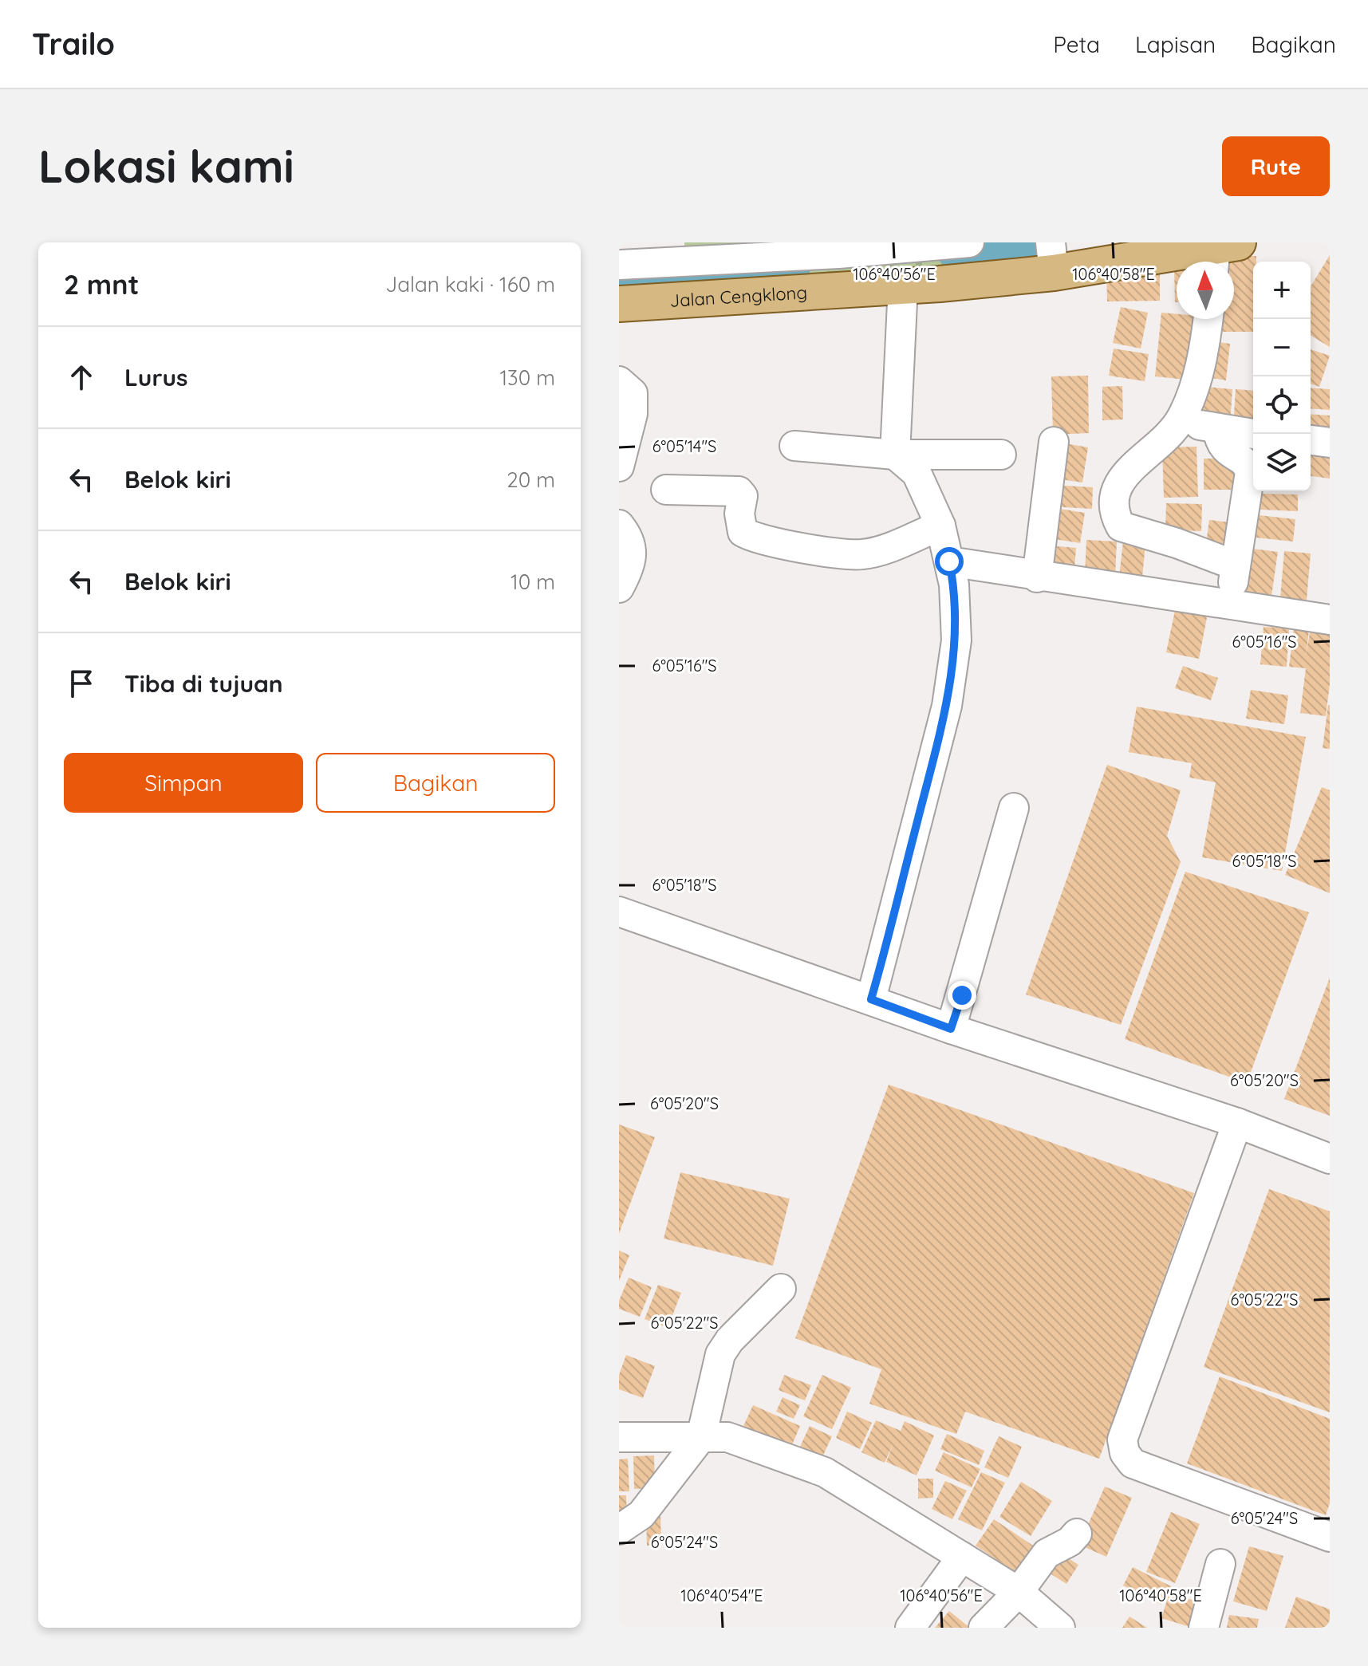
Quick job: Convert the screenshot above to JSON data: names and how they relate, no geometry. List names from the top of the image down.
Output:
{
  "streets": {
    "main road": ["Jalan Cengklong"]
  },
  "north": "top",
  "page": {
    "header": "Trailo",
    "nav": ["Peta", "Lapisan", "Bagikan"],
    "buttons": [
      "Rute",
      ["Simpan", "Bagikan"]
    ],
    "title": "Lokasi kami",
    "heading": ["2 mnt", "Jalan kaki · 160 m"],
    "map_buttons": ["+", "−"],
    "list": [
      ["Lurus", "130 m"],
      ["Belok kiri", "20 m"],
      ["Belok kiri", "10 m"],
      "Tiba di tujuan"
    ]
  },
  "coordinates": [
    "106°40'56\"E",
    "106°40'58\"E",
    "6°05'14\"S",
    "6°05'16\"S",
    "6°05'18\"S",
    "6°05'20\"S",
    "6°05'22\"S",
    "6°05'24\"S",
    "106°40'54\"E"
  ]
}
